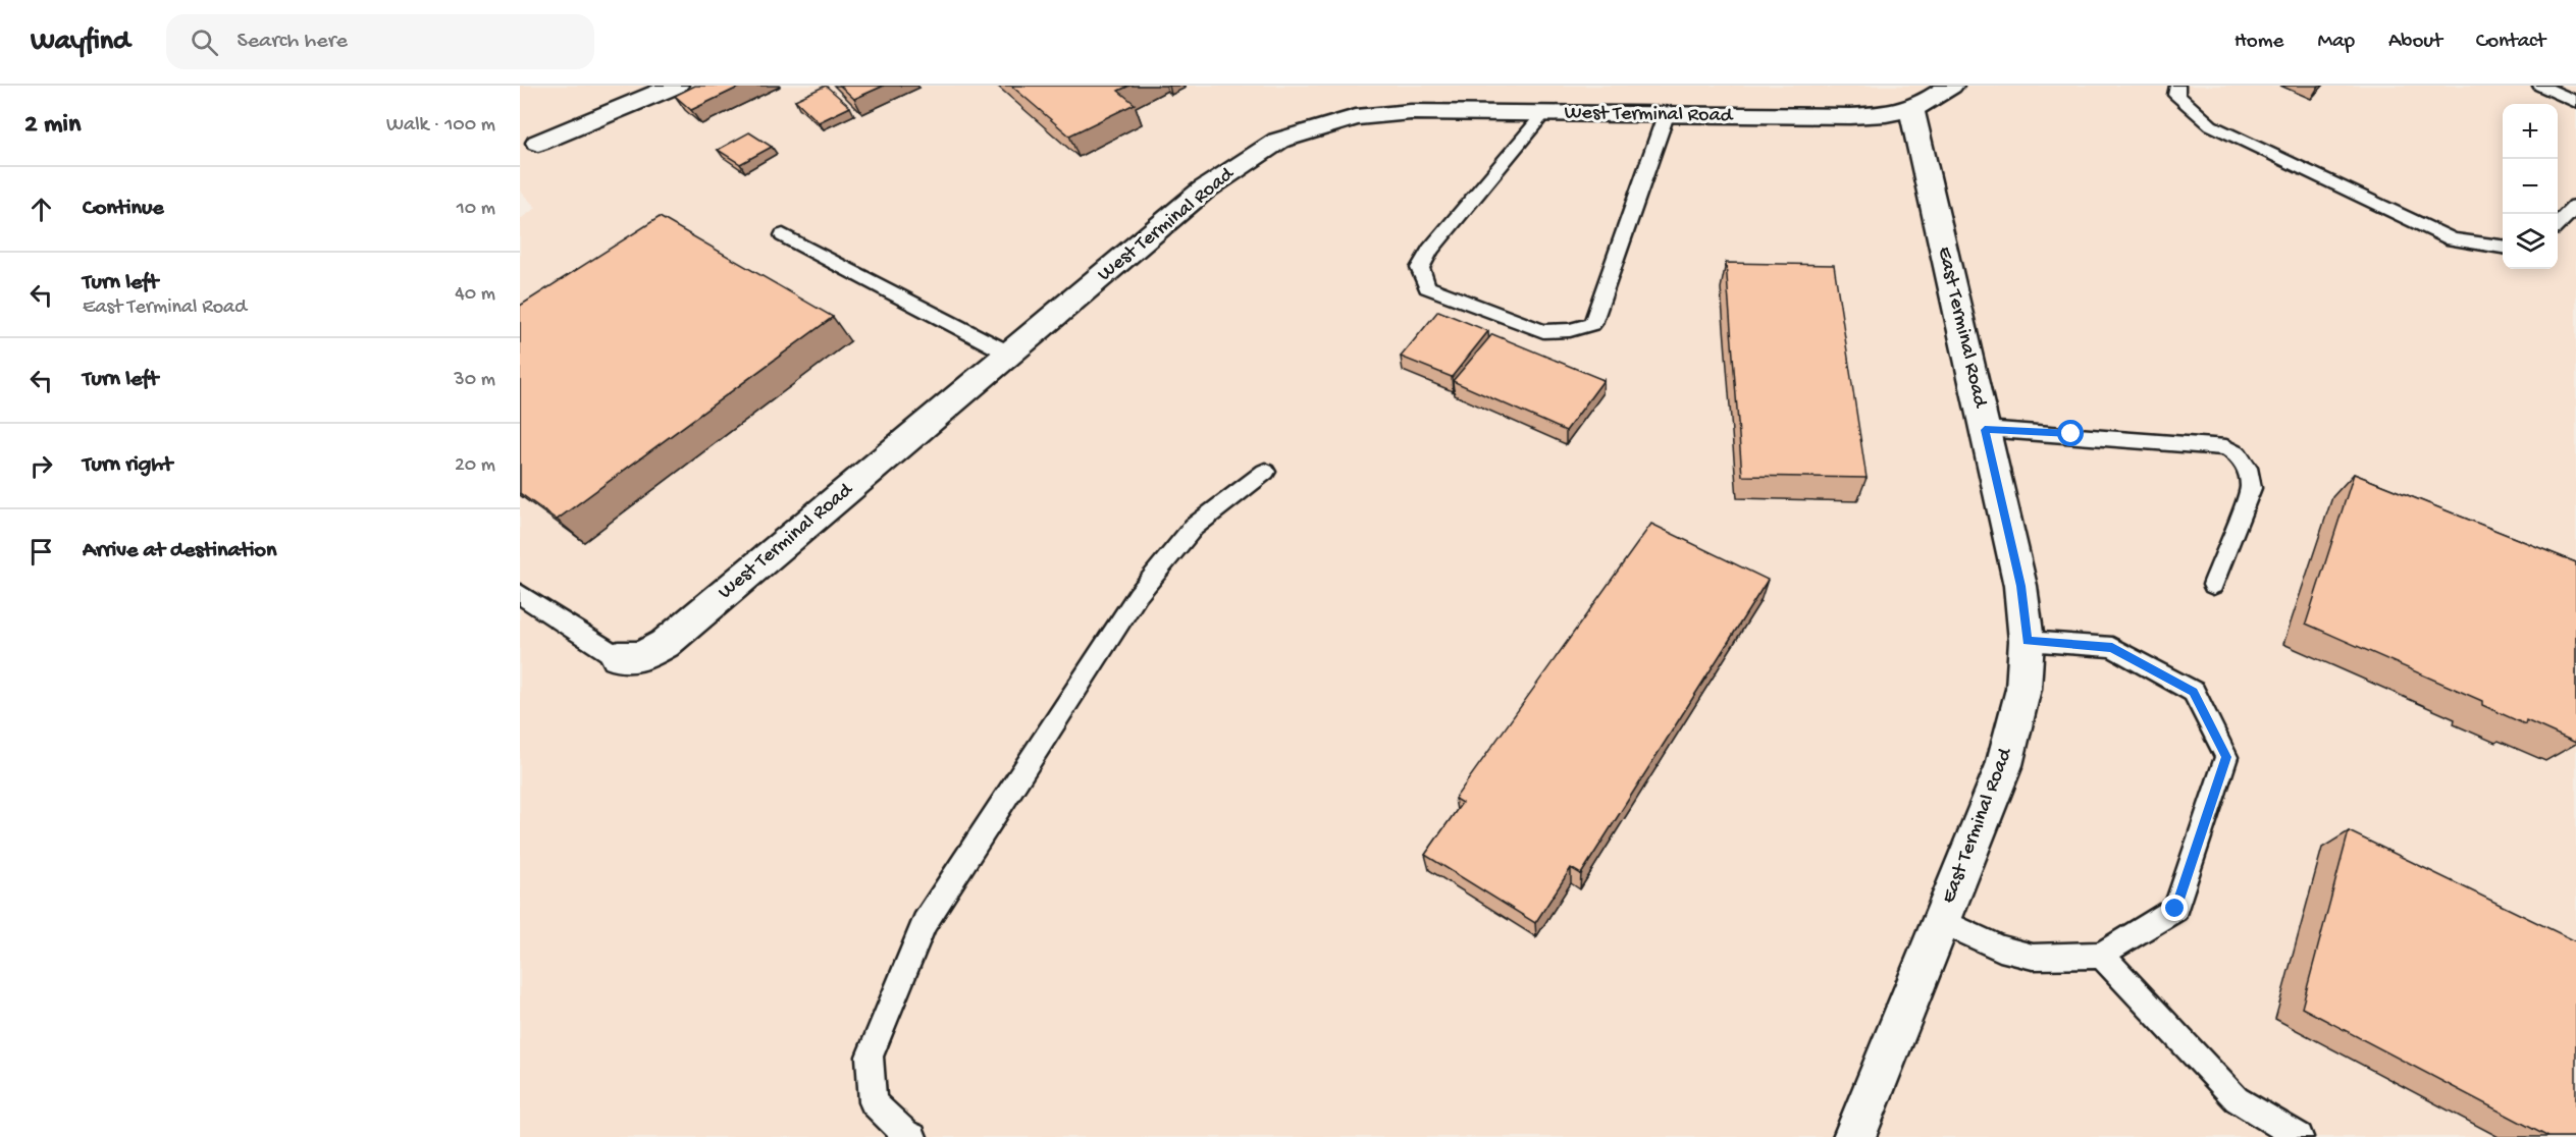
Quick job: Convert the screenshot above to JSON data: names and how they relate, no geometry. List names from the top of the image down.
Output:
{
  "streets": {
    "street": ["West Terminal Road", "East Terminal Road"]
  },
  "crossings": [
    ["West Terminal Road", "East Terminal Road"]
  ],
  "page": {
    "header": "Wayfind",
    "search": "Search here",
    "nav": [
      "Home",
      "Map",
      "About",
      "Contact"
    ],
    "heading": ["2 min", "Walk · 100 m"],
    "map_buttons": ["+", "−"],
    "list": [
      ["Continue", "10 m"],
      ["Turn left", "East Terminal Road", "40 m"],
      ["Turn left", "30 m"],
      ["Turn right", "20 m"],
      "Arrive at destination"
    ]
  }
}
